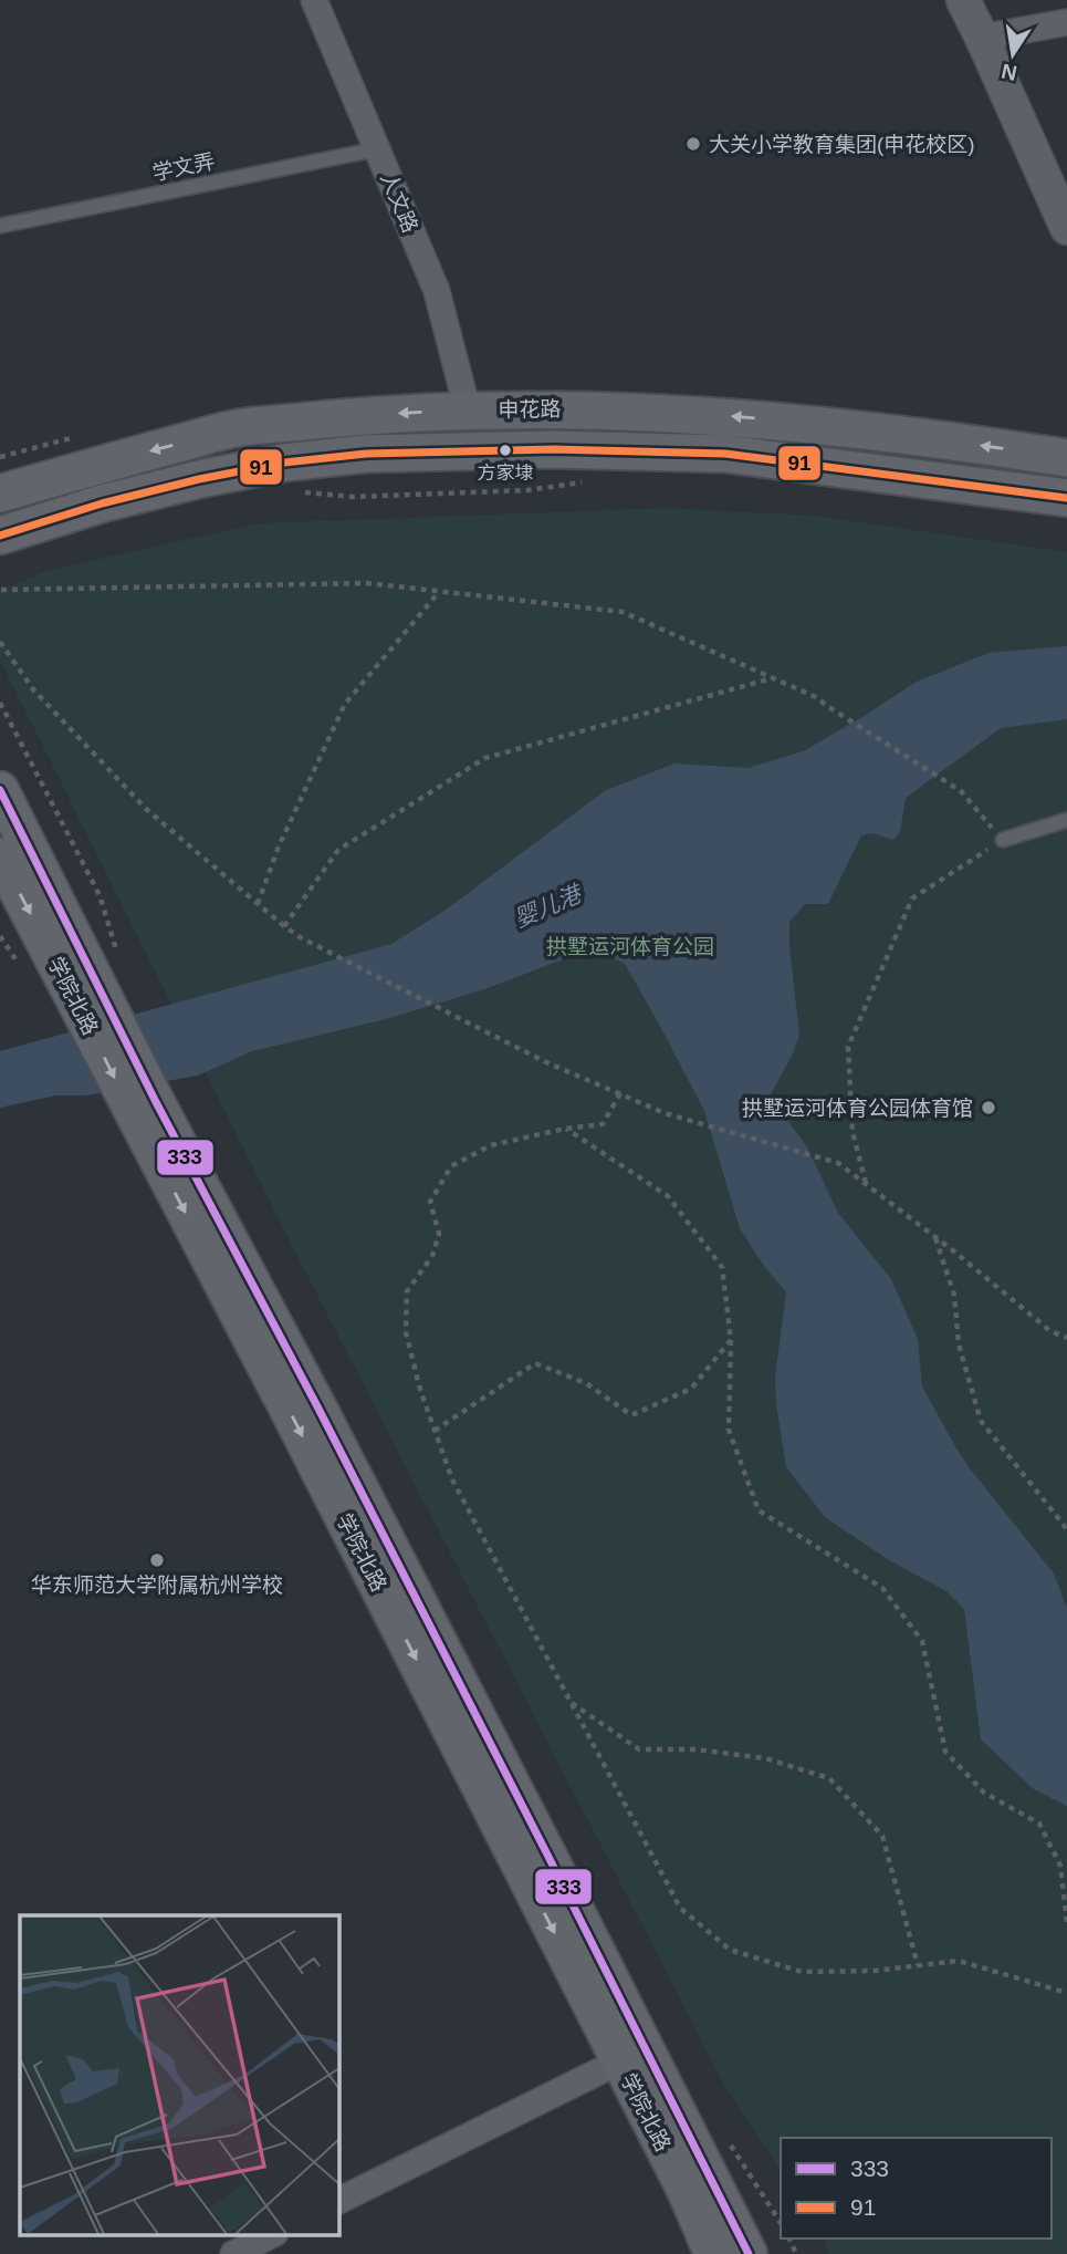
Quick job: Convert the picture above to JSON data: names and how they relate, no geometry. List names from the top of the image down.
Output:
{
  "streets": {
    "main road": ["申花路", "学院北路"],
    "street": ["人文路"],
    "lane": ["学文弄"]
  },
  "crossings": [
    ["学文弄", "人文路"],
    ["人文路", "申花路"]
  ],
  "water": ["婴儿港"],
  "parks": ["拱墅运河体育公园"],
  "places": [
    "大关小学教育集团(申花校区)",
    "方家埭",
    "拱墅运河体育公园体育馆",
    "华东师范大学附属杭州学校"
  ],
  "lines": ["transit line 91", "transit line 333"],
  "legend": ["333", "91"],
  "north": "bottom"
}
